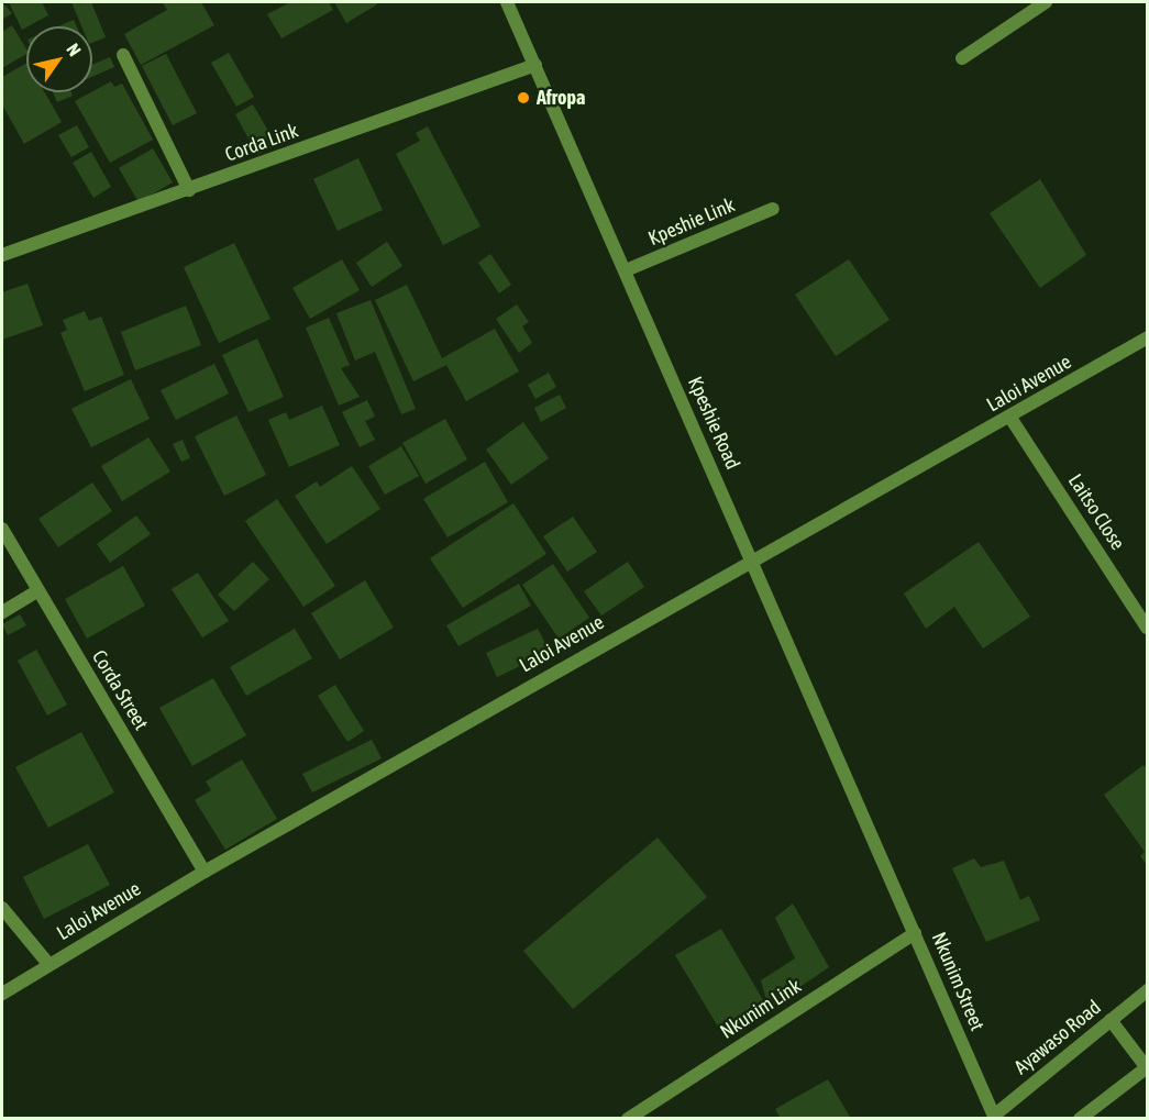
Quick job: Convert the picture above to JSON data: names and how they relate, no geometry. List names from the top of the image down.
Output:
{
  "streets": {
    "street": [
      "Corda Link",
      "Kpeshie Link",
      "Laloi Avenue",
      "Kpeshie Road",
      "Laitso Close",
      "Corda Street",
      "Nkunim Street",
      "Nkunim Link",
      "Ayawaso Road"
    ]
  },
  "crossings": [
    ["Corda Link", "Kpeshie Road"],
    ["Kpeshie Link", "Kpeshie Road"],
    ["Laloi Avenue", "Kpeshie Road"],
    ["Laloi Avenue", "Laitso Close"],
    ["Laloi Avenue", "Corda Street"],
    ["Kpeshie Road", "Nkunim Street"],
    ["Nkunim Street", "Nkunim Link"],
    ["Nkunim Street", "Ayawaso Road"]
  ],
  "places": ["Afropa"],
  "north": "top right"
}
